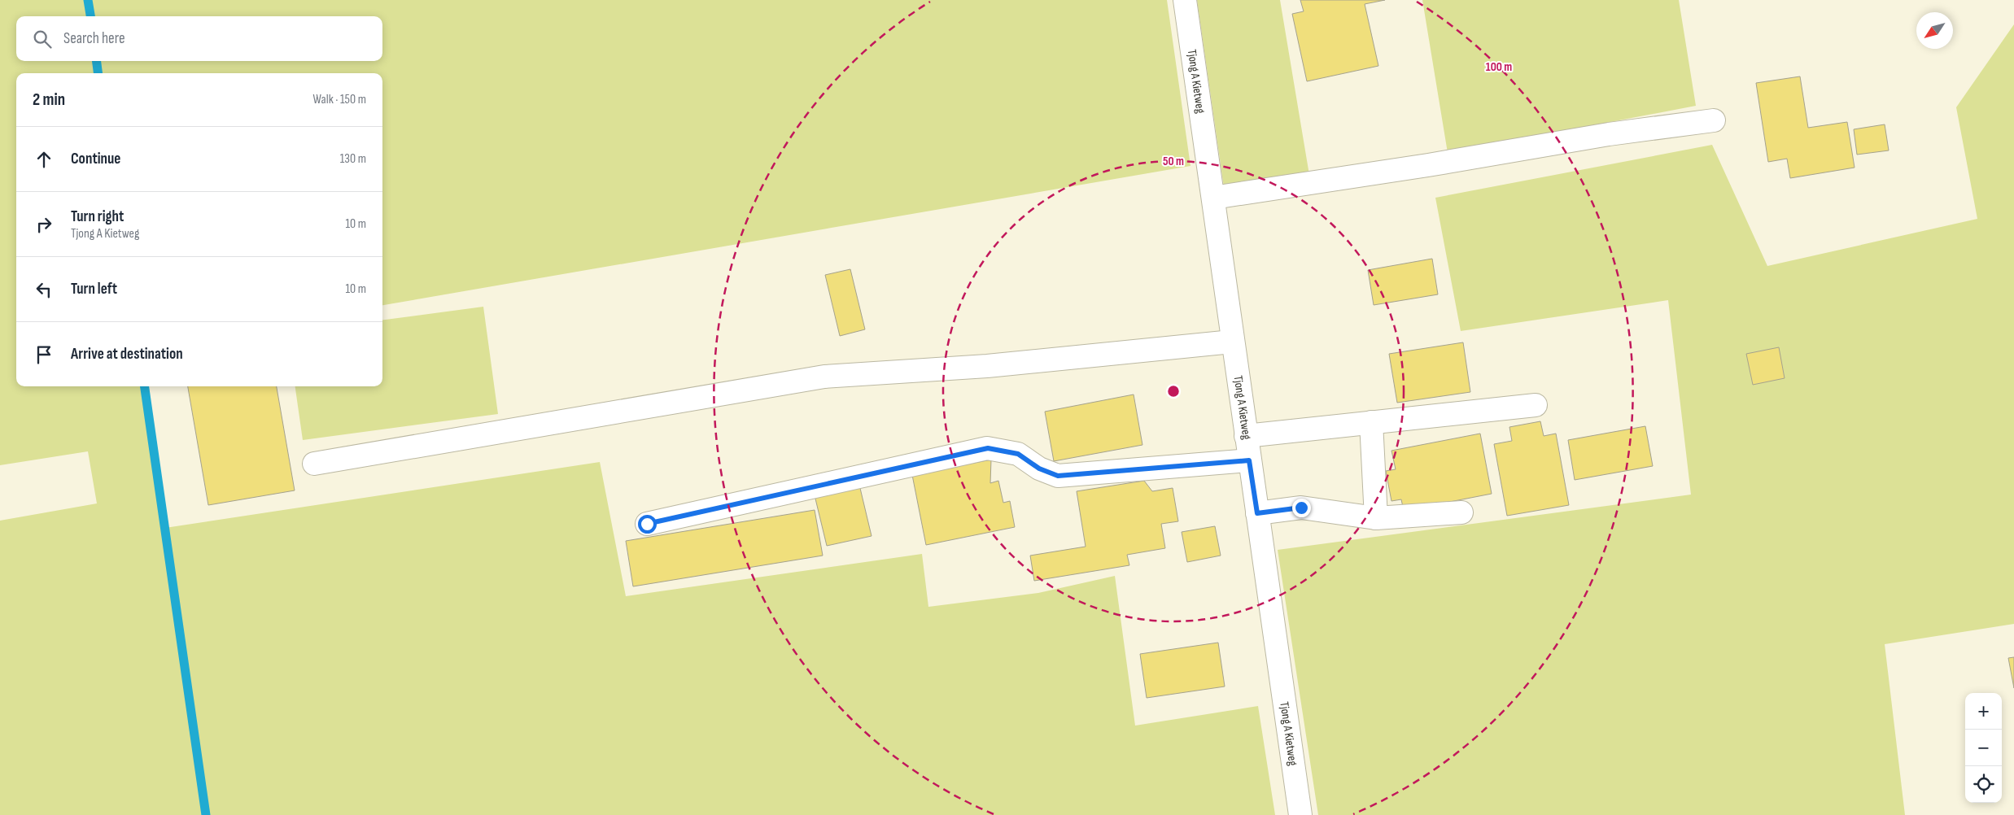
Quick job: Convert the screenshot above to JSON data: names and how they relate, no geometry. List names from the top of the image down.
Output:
{
  "streets": {
    "street": ["Tjong A Kietweg"]
  },
  "north": "bottom left",
  "page": {
    "search": "Search here",
    "heading": ["2 min", "Walk · 150 m"],
    "list": [
      ["Continue", "130 m"],
      ["Turn right", "Tjong A Kietweg", "10 m"],
      ["Turn left", "10 m"],
      "Arrive at destination"
    ],
    "map_buttons": ["+", "−"]
  },
  "rings": ["100 m", "50 m"]
}
